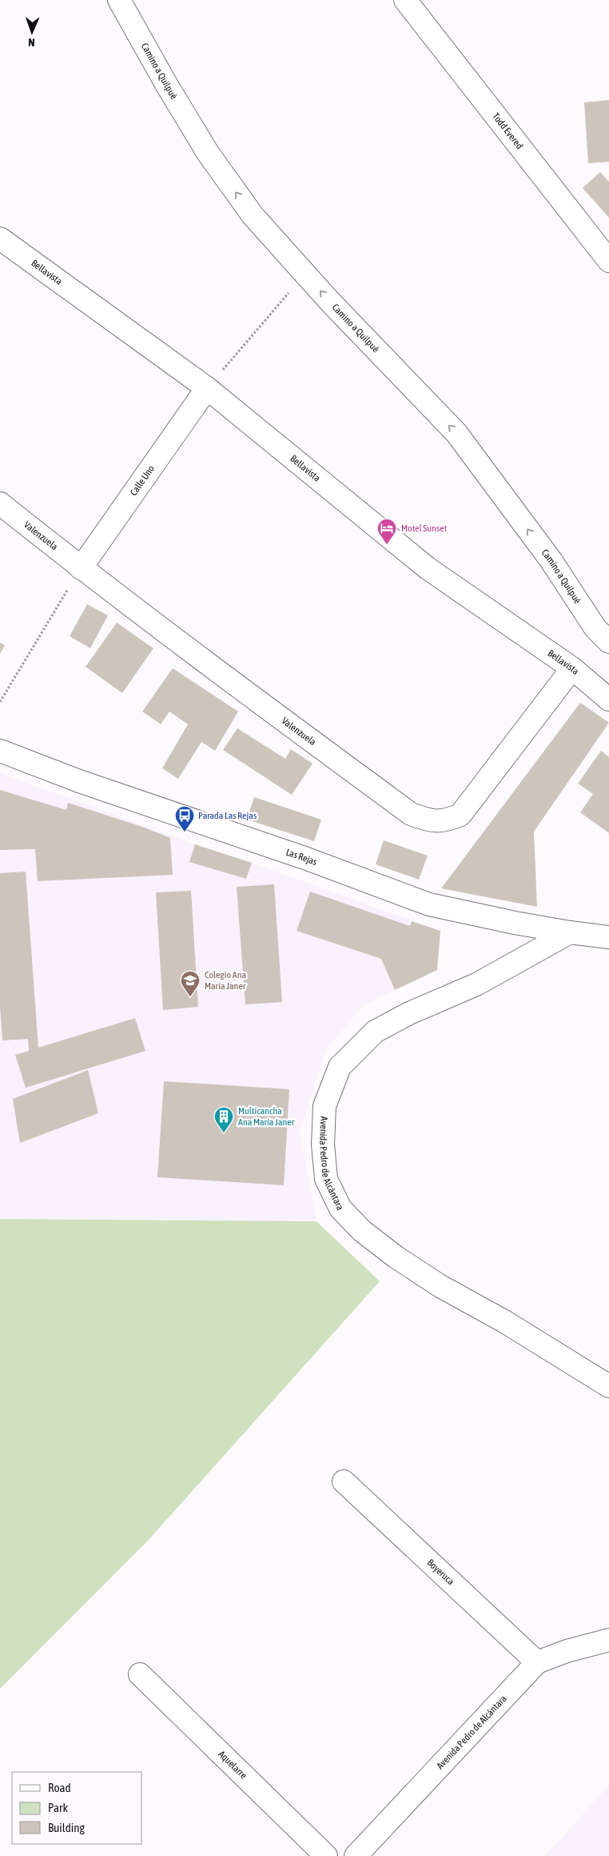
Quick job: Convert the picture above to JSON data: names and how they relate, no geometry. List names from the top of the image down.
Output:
{
  "streets": {
    "street": [
      "Camino a Quilpué",
      "Todd Evered",
      "Bellavista",
      "Calle Uno",
      "Valenzuela",
      "Las Rejas",
      "Avenida Pedro de Alcántara",
      "Boyeruca",
      "Aquelarre"
    ]
  },
  "crossings": [
    ["Bellavista", "Calle Uno"],
    ["Bellavista", "Valenzuela"],
    ["Calle Uno", "Valenzuela"],
    ["Las Rejas", "Avenida Pedro de Alcántara"],
    ["Avenida Pedro de Alcántara", "Boyeruca"]
  ],
  "one_way": ["Camino a Quilpué"],
  "places": {
    "hotel": ["Motel Sunset"],
    "bus stop": ["Parada Las Rejas"],
    "school or university": ["Colegio Ana María Janer"],
    "building": ["Multicancha Ana María Janer"]
  },
  "legend": ["Road", "Park", "Building"],
  "north": "bottom"
}
